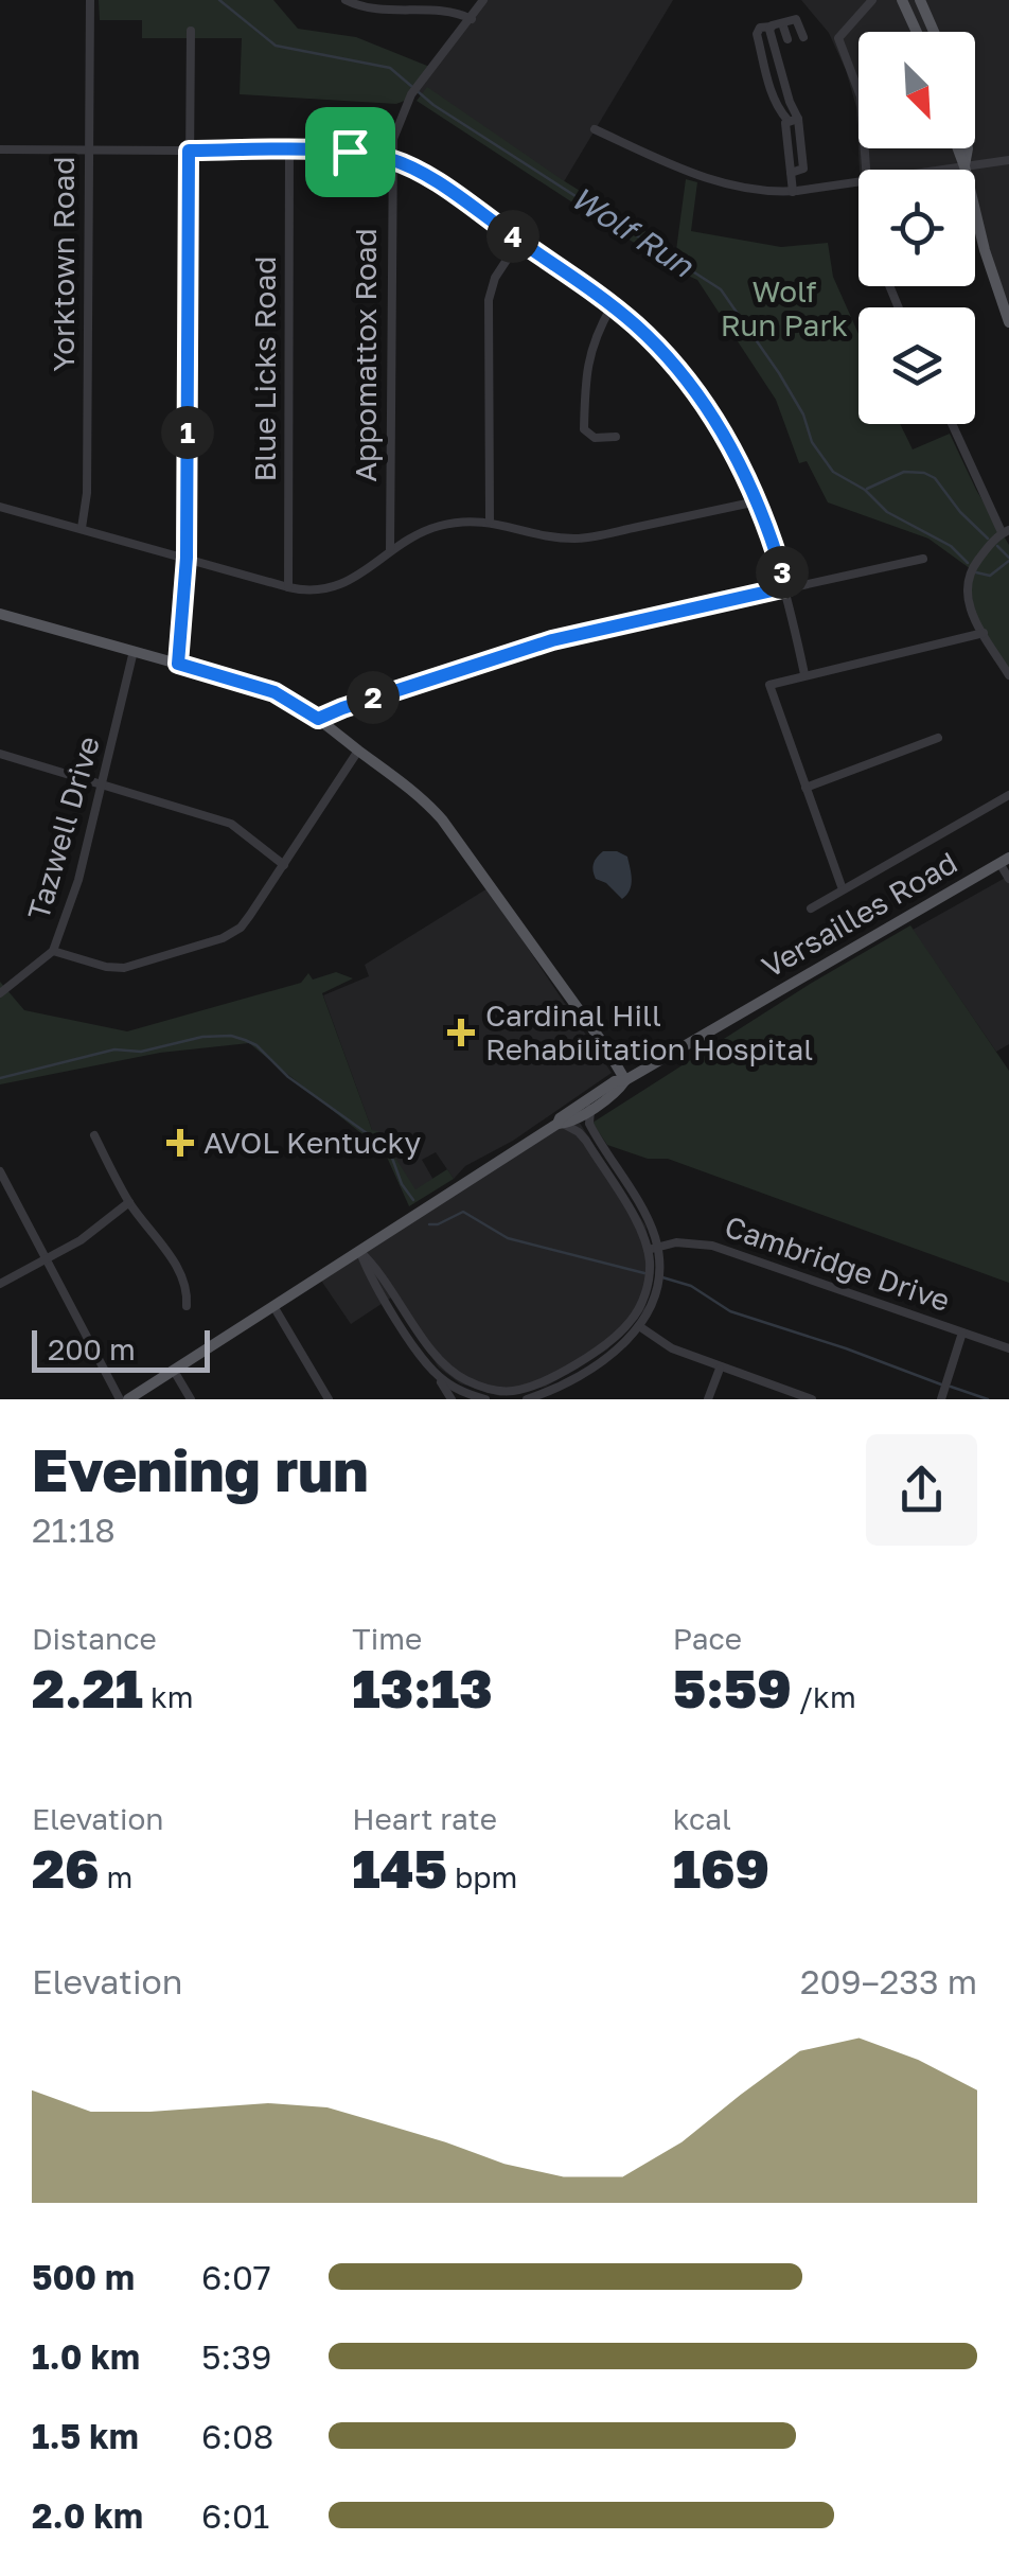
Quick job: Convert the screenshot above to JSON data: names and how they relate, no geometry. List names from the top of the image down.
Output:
{
  "streets": {
    "main road": ["Versailles Road"],
    "street": [
      "Yorktown Road",
      "Appomattox Road",
      "Blue Licks Road",
      "Tazwell Drive",
      "Cambridge Drive"
    ]
  },
  "water": ["Wolf Run"],
  "parks": ["Wolf Run Park"],
  "places": {
    "health": ["Cardinal Hill Rehabilitation Hospital", "AVOL Kentucky"]
  },
  "scale_bar": "200 m",
  "north": "bottom right",
  "page": {
    "pins": [
      "4",
      "1",
      "3",
      "2"
    ],
    "scale": "200 m",
    "heading": ["Evening run", "21:18"],
    "stats": [
      ["Distance", "2.21 km"],
      ["Time", "13:13"],
      ["Pace", "5:59 /km"],
      ["Elevation", "26 m"],
      ["Heart rate", "145 bpm"],
      ["kcal", "169"]
    ],
    "chart": ["Elevation", "209–233 m"],
    "list": [
      {
        "name": "500 m",
        "note": "6:07"
      },
      {
        "name": "1.0 km",
        "note": "5:39"
      },
      {
        "name": "1.5 km",
        "note": "6:08"
      },
      {
        "name": "2.0 km",
        "note": "6:01"
      }
    ]
  }
}
